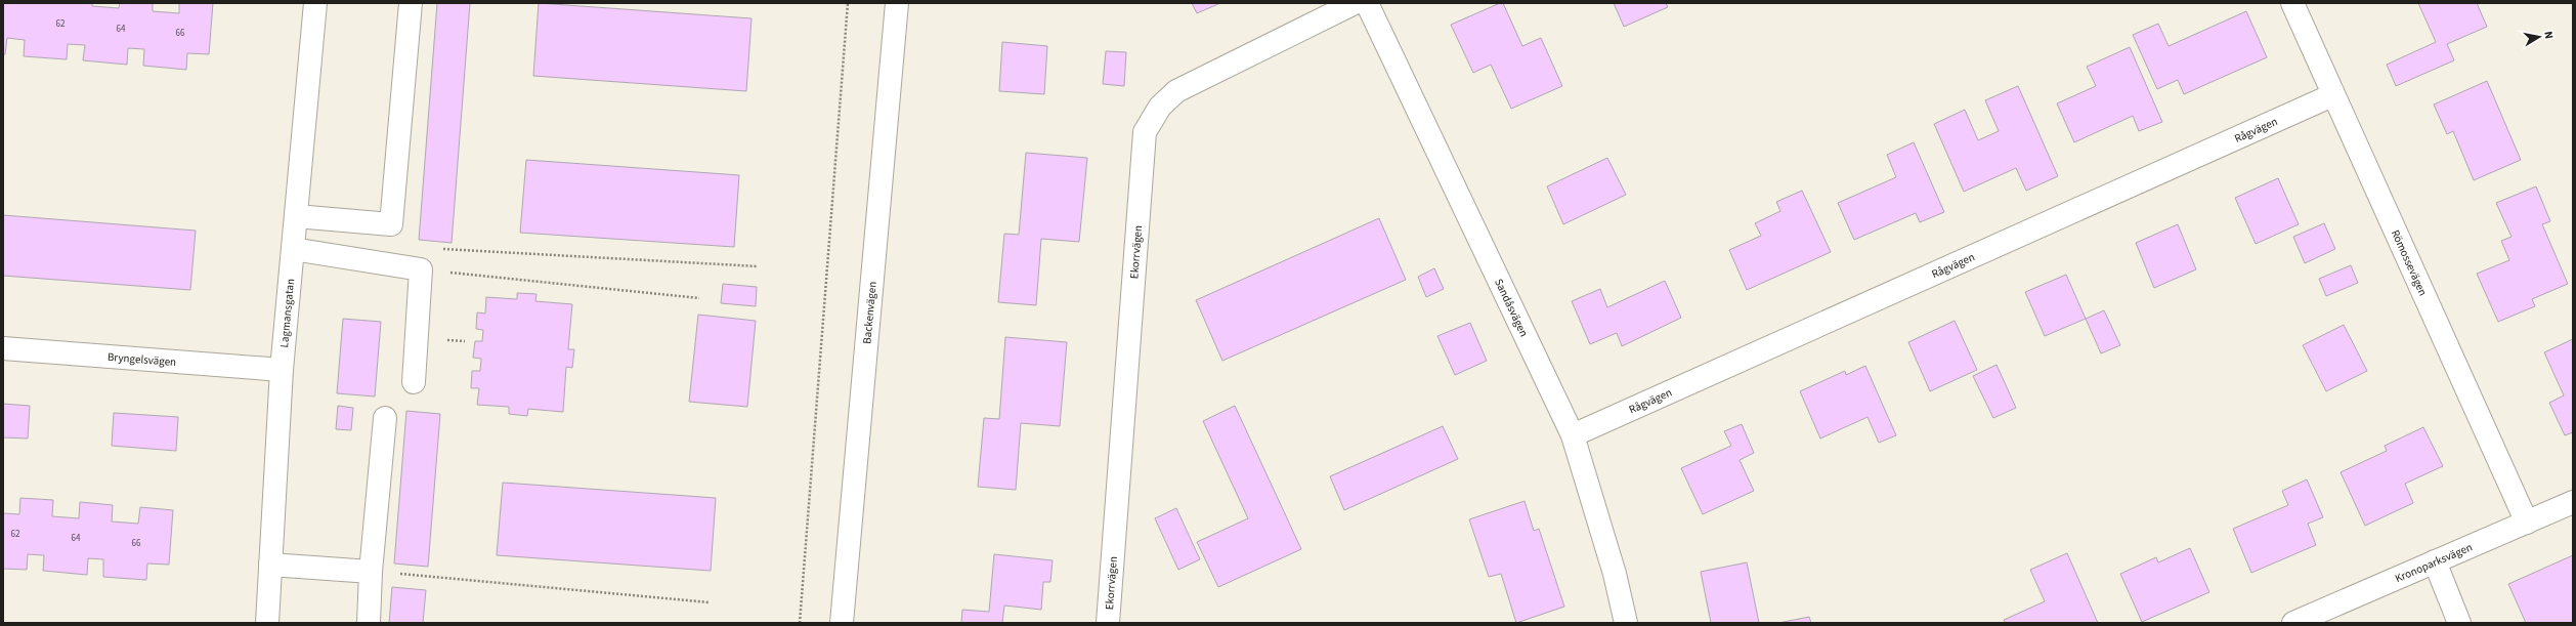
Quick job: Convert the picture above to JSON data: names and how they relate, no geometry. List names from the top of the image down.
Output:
{
  "streets": {
    "street": [
      "Rågvägen",
      "Ekorrvägen",
      "Römossevägen",
      "Sandåsvägen",
      "Lagmansgatan",
      "Backenvägen",
      "Bryngelsvägen",
      "Kronoparksvägen"
    ]
  },
  "crossings": [
    ["Rågvägen", "Römossevägen"],
    ["Rågvägen", "Sandåsvägen"],
    ["Römossevägen", "Kronoparksvägen"],
    ["Lagmansgatan", "Bryngelsvägen"]
  ],
  "house_numbers": [
    "62",
    "64",
    "66",
    "62",
    "64",
    "66"
  ],
  "north": "right"
}
